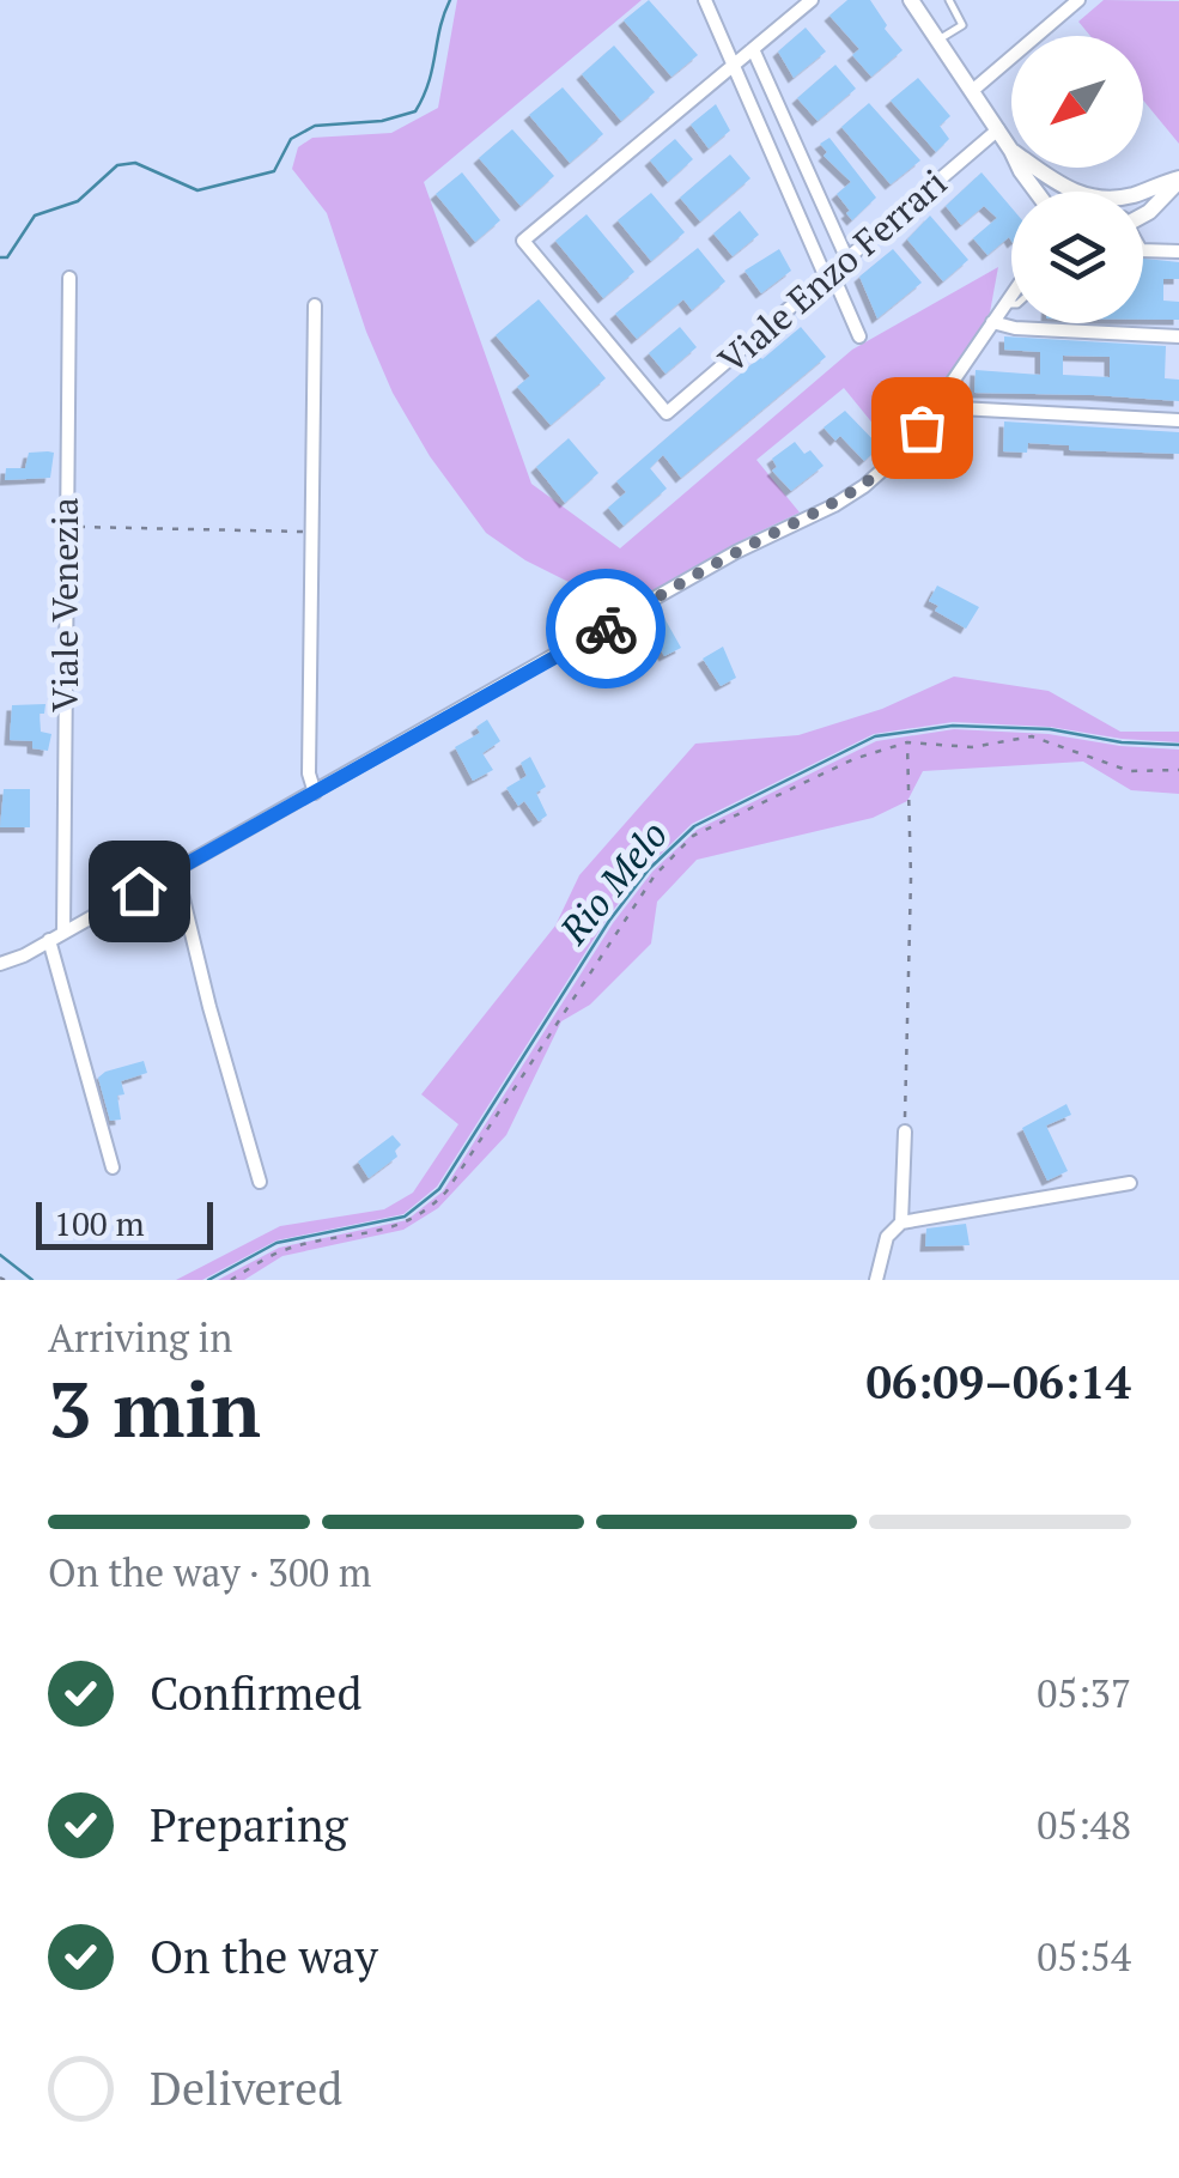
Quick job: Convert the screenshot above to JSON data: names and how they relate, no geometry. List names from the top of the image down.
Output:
{
  "streets": {
    "street": ["Viale Enzo Ferrari", "Viale Venezia"]
  },
  "water": ["Rio Melo"],
  "scale_bar": "100 m",
  "north": "bottom left",
  "page": {
    "scale": "100 m",
    "heading": ["3 min", "Arriving in", "06:09–06:14"],
    "bar": "On the way · 300 m",
    "list": [
      ["Confirmed", "05:37"],
      ["Preparing", "05:48"],
      ["On the way", "05:54"],
      "Delivered"
    ]
  }
}
